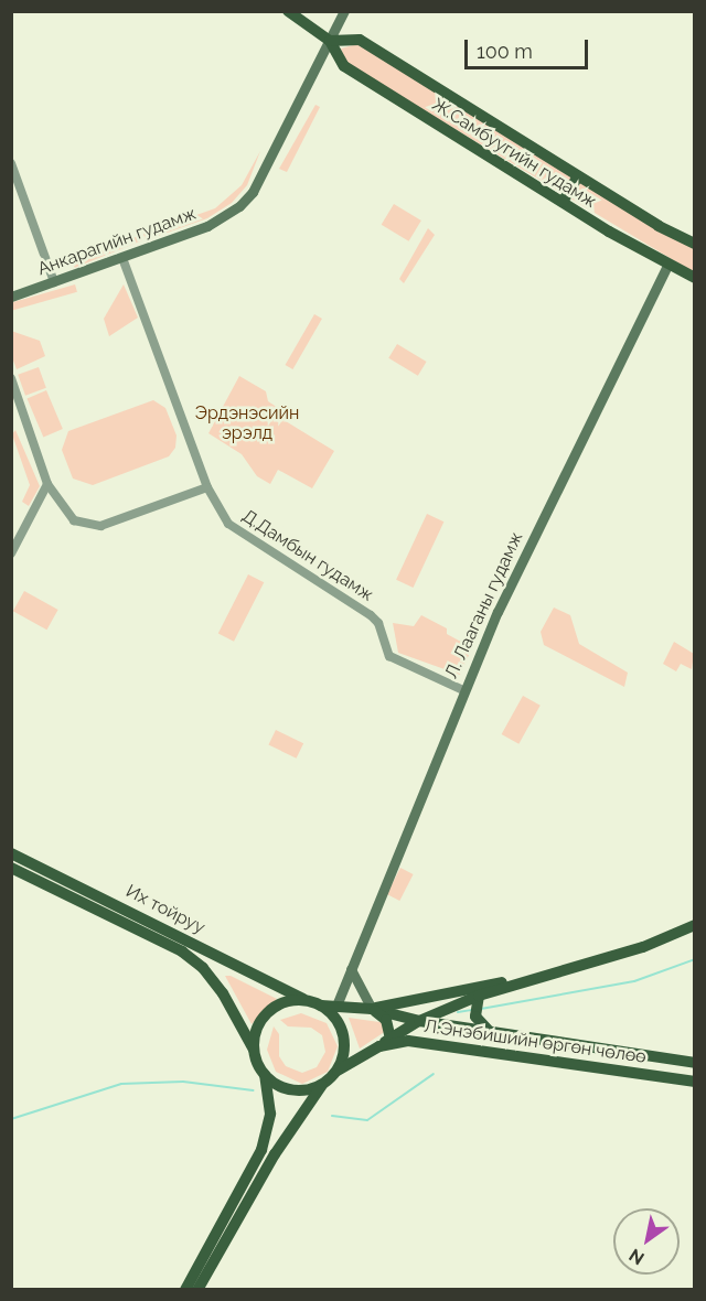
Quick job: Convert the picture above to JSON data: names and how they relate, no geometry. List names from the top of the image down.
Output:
{
  "streets": {
    "main road": [
      "Ж.Самбуугийн гудамж",
      "Анкарагийн гудамж",
      "Л. Лааганы гудамж",
      "Их тойруу",
      "Л.Энэбишийн өргөн чөлөө"
    ],
    "street": ["Д.Дамбын гудамж"]
  },
  "crossings": [
    ["Ж.Самбуугийн гудамж", "Анкарагийн гудамж"],
    ["Ж.Самбуугийн гудамж", "Л. Лааганы гудамж"],
    ["Анкарагийн гудамж", "Д.Дамбын гудамж"],
    ["Д.Дамбын гудамж", "Л. Лааганы гудамж"],
    ["Их тойруу", "Л.Энэбишийн өргөн чөлөө"]
  ],
  "parks": ["Эрдэнэсийн эрэлд"],
  "scale_bar": "100 m",
  "north": "bottom left"
}
